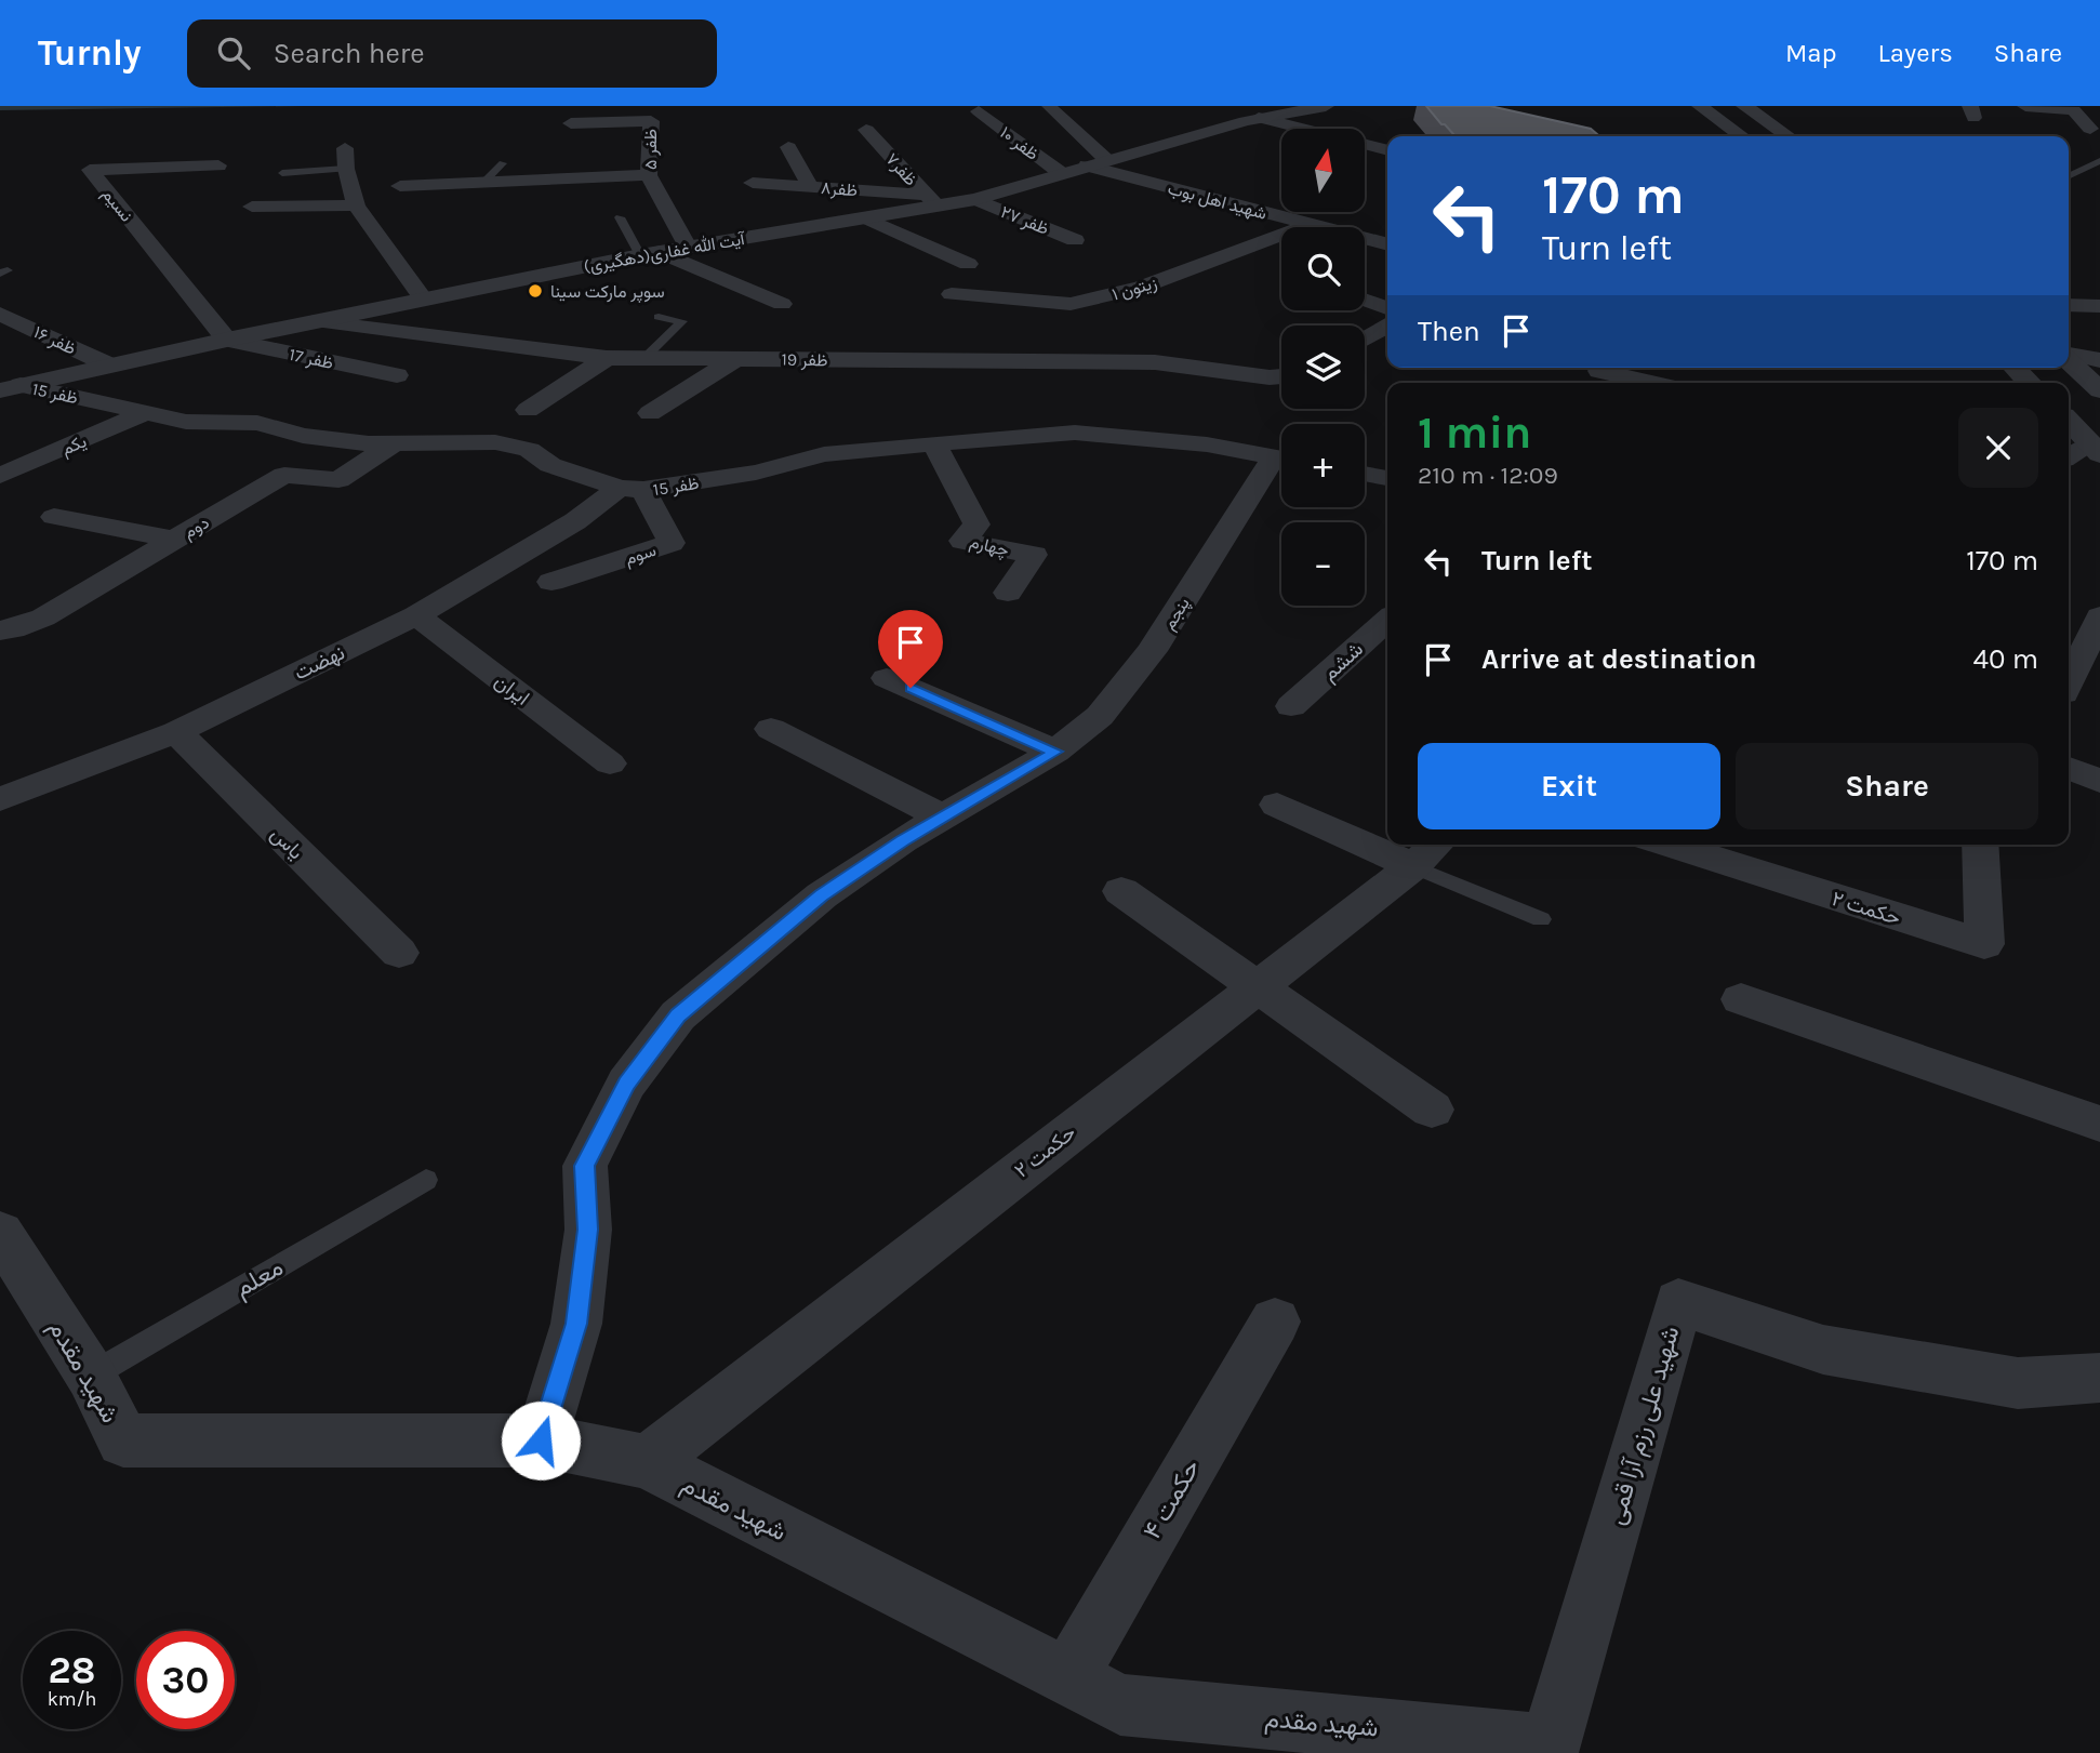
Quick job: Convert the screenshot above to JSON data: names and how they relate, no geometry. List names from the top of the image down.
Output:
{
  "streets": {
    "street": [
      "ظفر ۱۰",
      "ظفر ۵",
      "ظفر۷",
      "ظفر۸",
      "شهید اهل بوب",
      "نسیم",
      "ظفر ۲۷",
      "آیت الله غفاری(دهگیری)",
      "زیتون ۱",
      "ظفر ۱۶",
      "ظفر 17",
      "ظفر 19",
      "ظفر 15",
      "یکم",
      "دوم",
      "چهارم",
      "سوم",
      "پنجم",
      "ششم",
      "نهضت",
      "ایران",
      "یاس",
      "حکمت ۲",
      "شهید مقدم",
      "شهید علی رزم آرا قمی",
      "حکمت ۴"
    ],
    "lane": ["معلم"]
  },
  "crossings": [
    ["ظفر ۱۰", "آیت الله غفاری(دهگیری)"],
    ["ظفر ۵", "آیت الله غفاری(دهگیری)"],
    ["ظفر۷", "ظفر۸"],
    ["ظفر۷", "آیت الله غفاری(دهگیری)"],
    ["ظفر۸", "آیت الله غفاری(دهگیری)"],
    ["شهید اهل بوب", "آیت الله غفاری(دهگیری)"],
    ["شهید اهل بوب", "زیتون ۱"],
    ["نسیم", "آیت الله غفاری(دهگیری)"],
    ["نسیم", "ظفر 17"],
    ["ظفر ۲۷", "آیت الله غفاری(دهگیری)"],
    ["آیت الله غفاری(دهگیری)", "ظفر ۱۶"],
    ["آیت الله غفاری(دهگیری)", "ظفر 17"],
    ["آیت الله غفاری(دهگیری)", "ظفر 19"],
    ["آیت الله غفاری(دهگیری)", "ظفر 15"],
    ["ظفر 15", "یکم"],
    ["ظفر 15", "دوم"],
    ["ظفر 15", "چهارم"],
    ["ظفر 15", "سوم"],
    ["ظفر 15", "نهضت"],
    ["سوم", "نهضت"],
    ["پنجم", "شهید مقدم"],
    ["نهضت", "ایران"],
    ["نهضت", "یاس"],
    ["حکمت ۲", "شهید مقدم"],
    ["معلم", "شهید مقدم"],
    ["شهید مقدم", "شهید علی رزم آرا قمی"],
    ["شهید مقدم", "حکمت ۴"]
  ],
  "places": ["سوپر مارکت سینا"],
  "north": "top",
  "page": {
    "header": "Turnly",
    "search": "Search here",
    "nav": ["Map", "Layers", "Share"],
    "map_buttons": ["+", "−"],
    "turn": ["170 m", "Turn left"],
    "then": "Then",
    "heading": ["1 min", "210 m · 12:09"],
    "list": [
      {
        "name": "Turn left",
        "value": "170 m"
      },
      {
        "name": "Arrive at destination",
        "value": "40 m"
      }
    ],
    "buttons": ["Exit", "Share"],
    "speed": "28 km/h",
    "limit": "30"
  }
}
